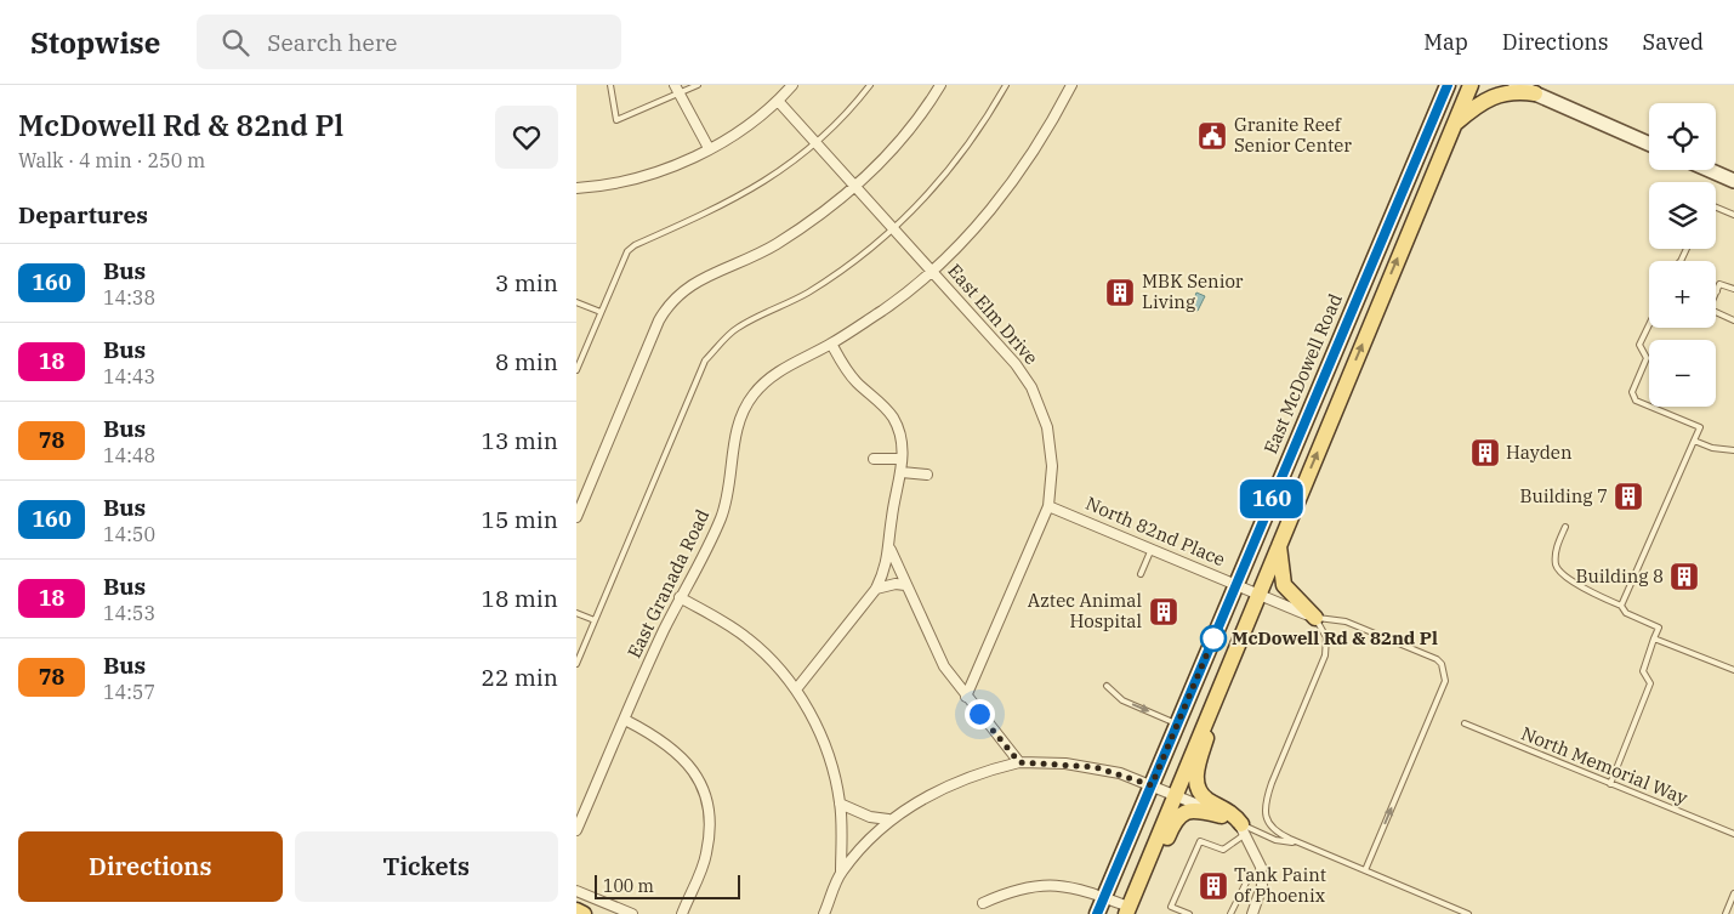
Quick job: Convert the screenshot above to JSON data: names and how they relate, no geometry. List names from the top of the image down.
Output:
{
  "streets": {
    "main road": ["East McDowell Road"],
    "street": ["East Elm Drive", "North 82nd Place", "East Granada Road"],
    "lane": ["North Memorial Way"]
  },
  "crossings": [
    ["East Elm Drive", "North 82nd Place"],
    ["East Elm Drive", "East Granada Road"],
    ["East McDowell Road", "North 82nd Place"]
  ],
  "places": {
    "public building": ["Granite Reef Senior Center"],
    "building": [
      "MBK Senior Living",
      "Hayden",
      "Building 7",
      "Building 8",
      "Aztec Animal Hospital",
      "Tank Paint of Phoenix"
    ],
    "other": ["McDowell Rd & 82nd Pl"]
  },
  "lines": ["bus line 160"],
  "scale_bar": "100 m",
  "page": {
    "header": "Stopwise",
    "search": "Search here",
    "nav": ["Map", "Directions", "Saved"],
    "heading": [
      ["McDowell Rd & 82nd Pl", "Walk · 4 min · 250 m"],
      "Departures"
    ],
    "on_map": "160",
    "map_buttons": ["+", "−"],
    "list": [
      {
        "mark": "160",
        "name": "Bus",
        "note": "14:38",
        "value": "3 min"
      },
      {
        "mark": "18",
        "name": "Bus",
        "note": "14:43",
        "value": "8 min"
      },
      {
        "mark": "78",
        "name": "Bus",
        "note": "14:48",
        "value": "13 min"
      },
      {
        "mark": "160",
        "name": "Bus",
        "note": "14:50",
        "value": "15 min"
      },
      {
        "mark": "18",
        "name": "Bus",
        "note": "14:53",
        "value": "18 min"
      },
      {
        "mark": "78",
        "name": "Bus",
        "note": "14:57",
        "value": "22 min"
      }
    ],
    "buttons": ["Directions", "Tickets"],
    "scale": "100 m"
  }
}
